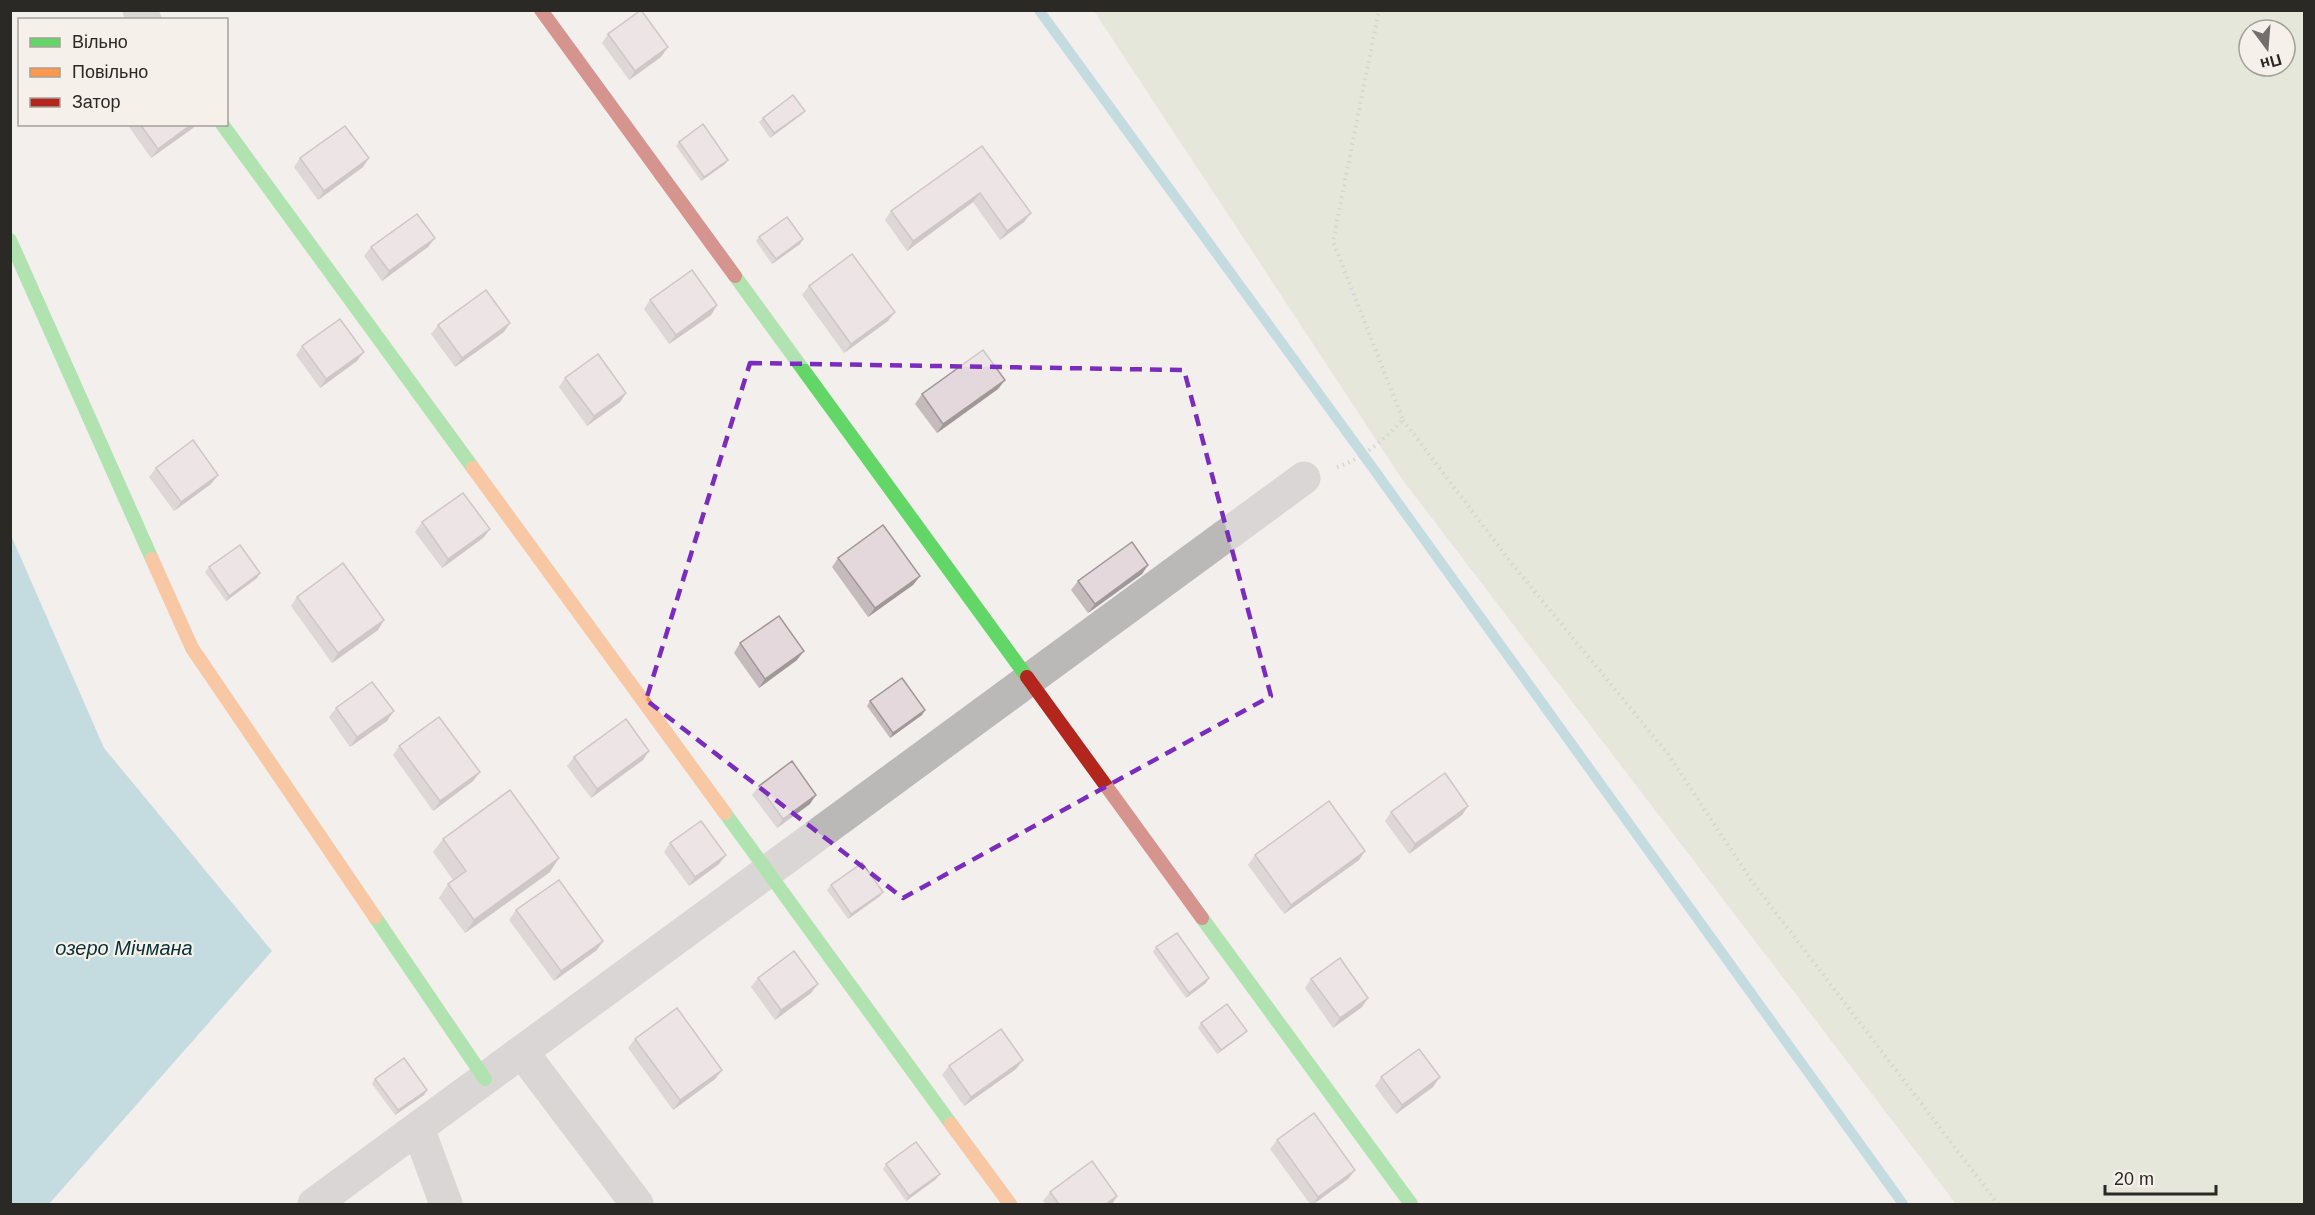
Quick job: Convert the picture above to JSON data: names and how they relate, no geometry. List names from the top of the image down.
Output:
{
  "water": ["озеро Мічмана"],
  "legend": ["Вільно", "Повільно", "Затор"],
  "scale_bar": "20 m",
  "north": "bottom"
}
